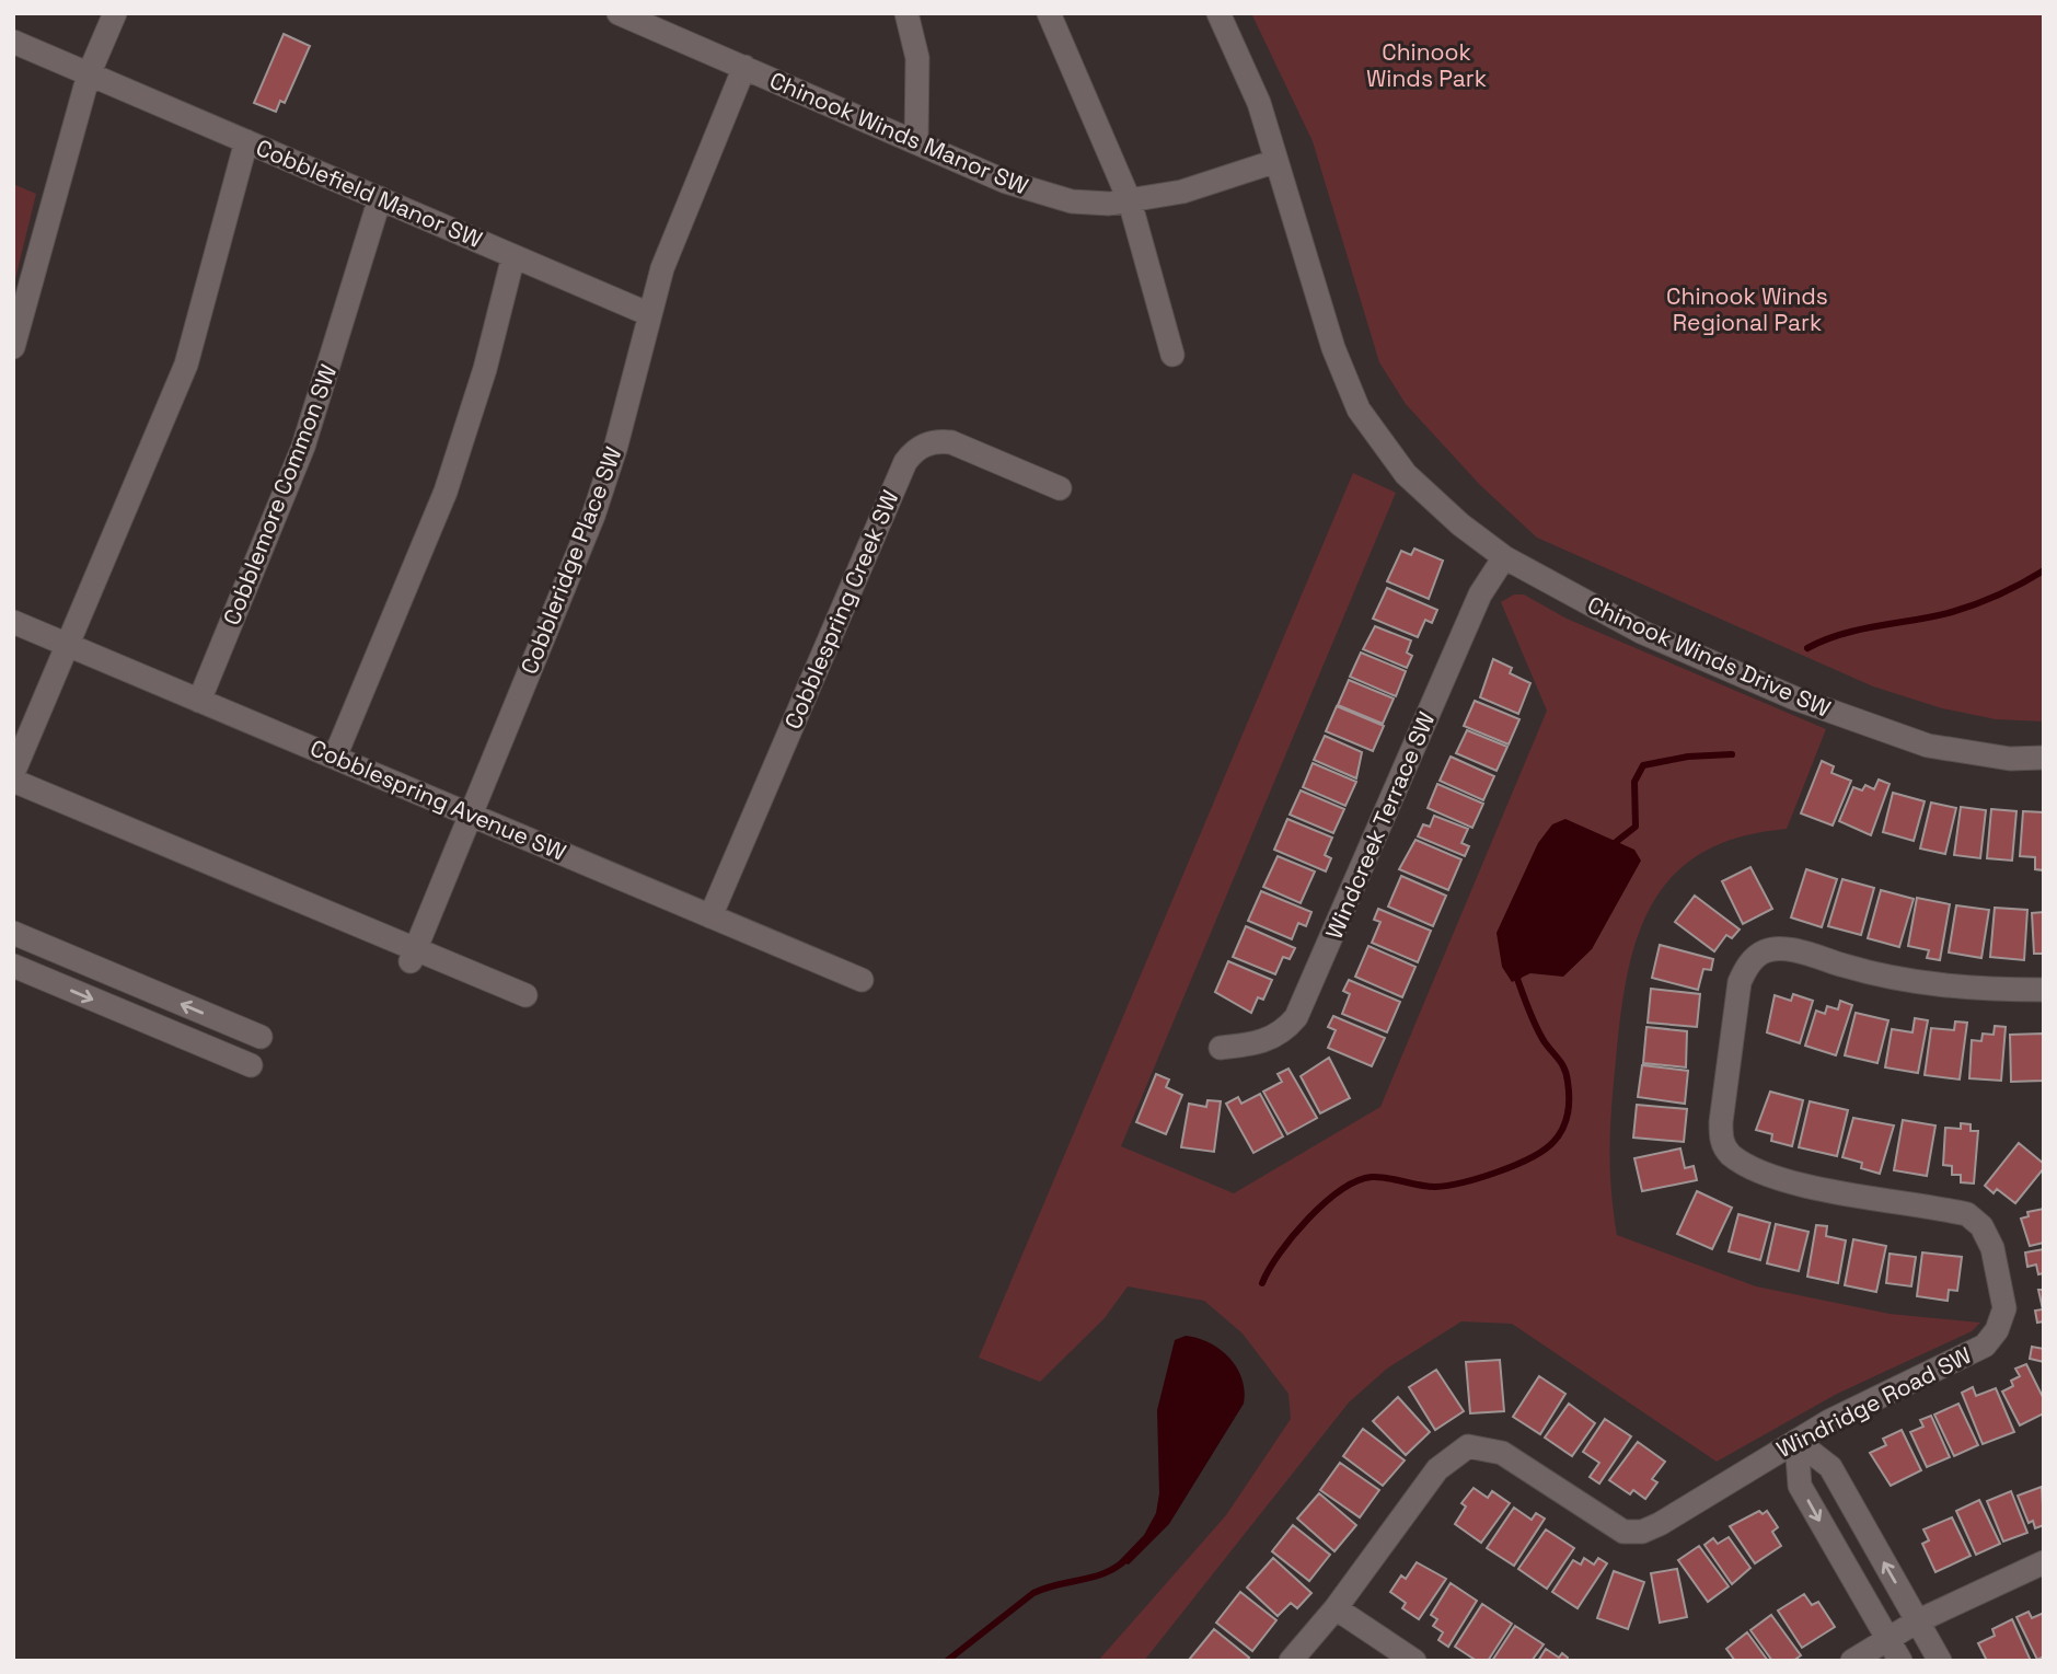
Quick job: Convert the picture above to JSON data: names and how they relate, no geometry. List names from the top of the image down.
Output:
{
  "streets": {
    "street": [
      "Chinook Winds Manor SW",
      "Cobblefield Manor SW",
      "Cobblemore Common SW",
      "Cobbleridge Place SW",
      "Cobblespring Creek SW",
      "Chinook Winds Drive SW",
      "Cobblespring Avenue SW",
      "Windcreek Terrace SW",
      "Windridge Road SW"
    ]
  },
  "crossings": [
    ["Chinook Winds Manor SW", "Cobbleridge Place SW"],
    ["Chinook Winds Manor SW", "Chinook Winds Drive SW"],
    ["Cobblefield Manor SW", "Cobblemore Common SW"],
    ["Cobblefield Manor SW", "Cobbleridge Place SW"],
    ["Cobblemore Common SW", "Cobblespring Avenue SW"],
    ["Cobbleridge Place SW", "Cobblespring Avenue SW"],
    ["Cobblespring Creek SW", "Cobblespring Avenue SW"],
    ["Chinook Winds Drive SW", "Windcreek Terrace SW"]
  ],
  "parks": ["Chinook Winds Park", "Chinook Winds Regional Park"]
}
